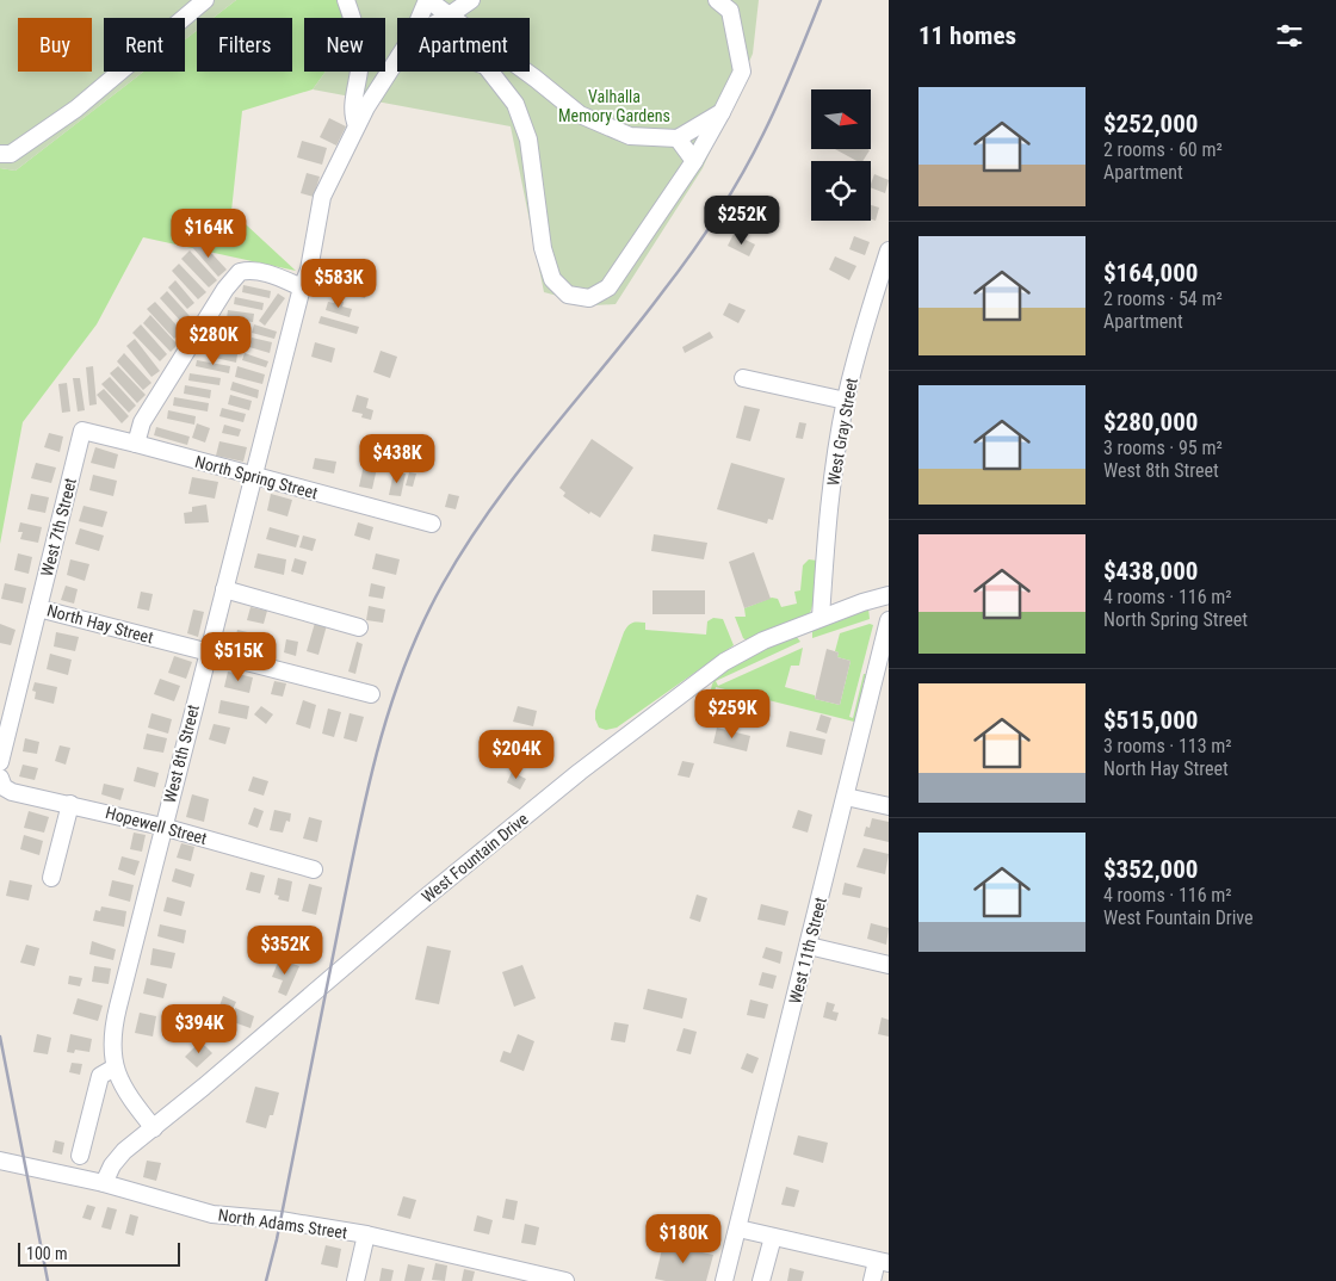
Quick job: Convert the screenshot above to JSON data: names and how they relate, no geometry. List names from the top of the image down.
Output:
{
  "streets": {
    "street": [
      "West Gray Street",
      "North Spring Street",
      "West 7th Street",
      "North Hay Street",
      "West 8th Street",
      "Hopewell Street",
      "West Fountain Drive",
      "West 11th Street",
      "North Adams Street"
    ]
  },
  "crossings": [
    ["West Gray Street", "West Fountain Drive"],
    ["North Spring Street", "West 7th Street"],
    ["North Spring Street", "West 8th Street"],
    ["West 7th Street", "North Hay Street"],
    ["North Hay Street", "West 8th Street"],
    ["West 8th Street", "Hopewell Street"],
    ["West 8th Street", "West Fountain Drive"],
    ["West Fountain Drive", "North Adams Street"]
  ],
  "parks": ["Valhalla Memory Gardens"],
  "scale_bar": "100 m",
  "north": "right",
  "page": {
    "heading": "11 homes",
    "chip": [
      "Buy",
      "Rent",
      "Filters",
      "New",
      "Apartment"
    ],
    "list": [
      {
        "name": "$252,000",
        "note": "2 rooms · 60 m² · Apartment"
      },
      {
        "name": "$164,000",
        "note": "2 rooms · 54 m² · Apartment"
      },
      {
        "name": "$280,000",
        "note": "3 rooms · 95 m² · West 8th Street"
      },
      {
        "name": "$438,000",
        "note": "4 rooms · 116 m² · North Spring Street"
      },
      {
        "name": "$515,000",
        "note": "3 rooms · 113 m² · North Hay Street"
      },
      {
        "name": "$352,000",
        "note": "4 rooms · 116 m² · West Fountain Drive"
      }
    ],
    "price": [
      "$252K",
      "$164K",
      "$583K",
      "$280K",
      "$438K",
      "$515K",
      "$259K",
      "$204K",
      "$352K",
      "$394K",
      "$180K"
    ],
    "scale": "100 m"
  }
}
